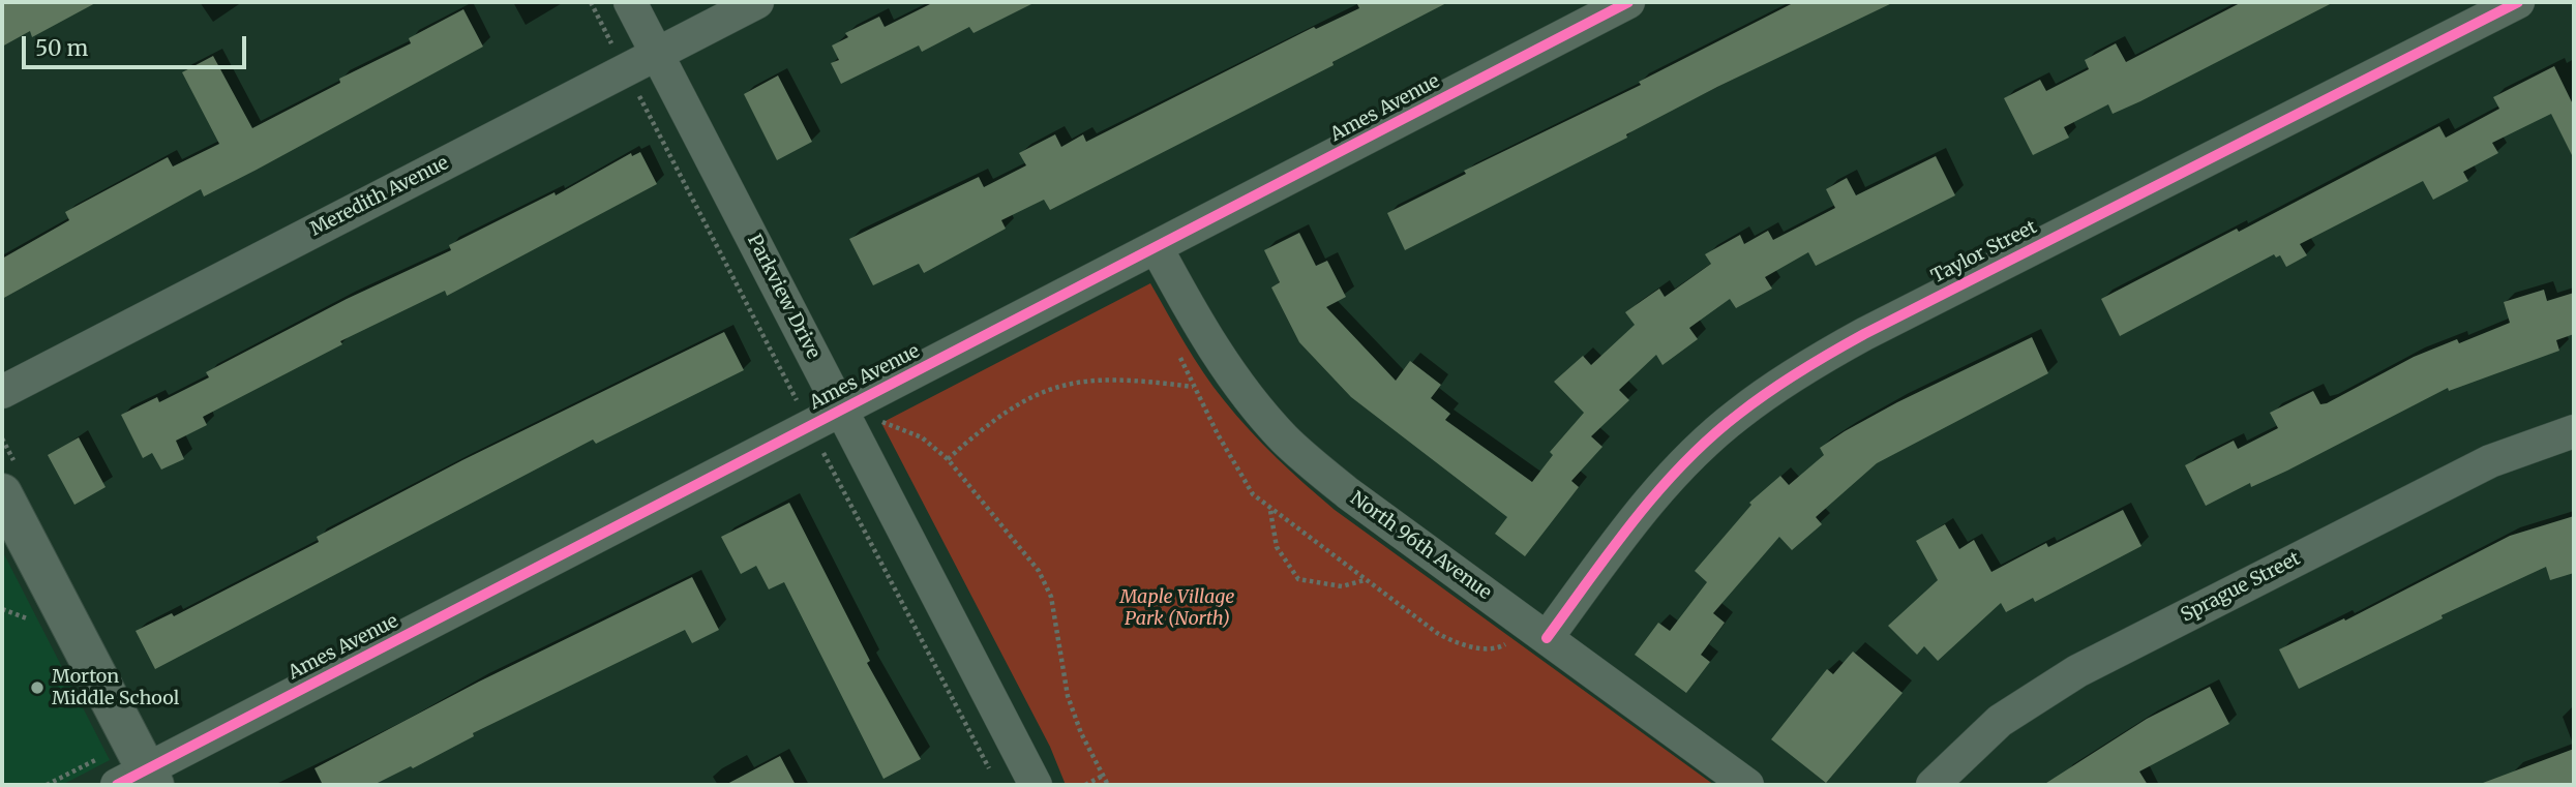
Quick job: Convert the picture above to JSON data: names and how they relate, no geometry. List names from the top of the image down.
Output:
{
  "streets": {
    "street": [
      "Ames Avenue",
      "Meredith Avenue",
      "Taylor Street",
      "Parkview Drive",
      "North 96th Avenue",
      "Sprague Street"
    ]
  },
  "crossings": [
    ["Ames Avenue", "Parkview Drive"],
    ["Ames Avenue", "North 96th Avenue"],
    ["Meredith Avenue", "Parkview Drive"],
    ["Taylor Street", "North 96th Avenue"]
  ],
  "parks": ["Maple Village Park (North)"],
  "places": ["Morton Middle School"],
  "scale_bar": "50 m"
}
